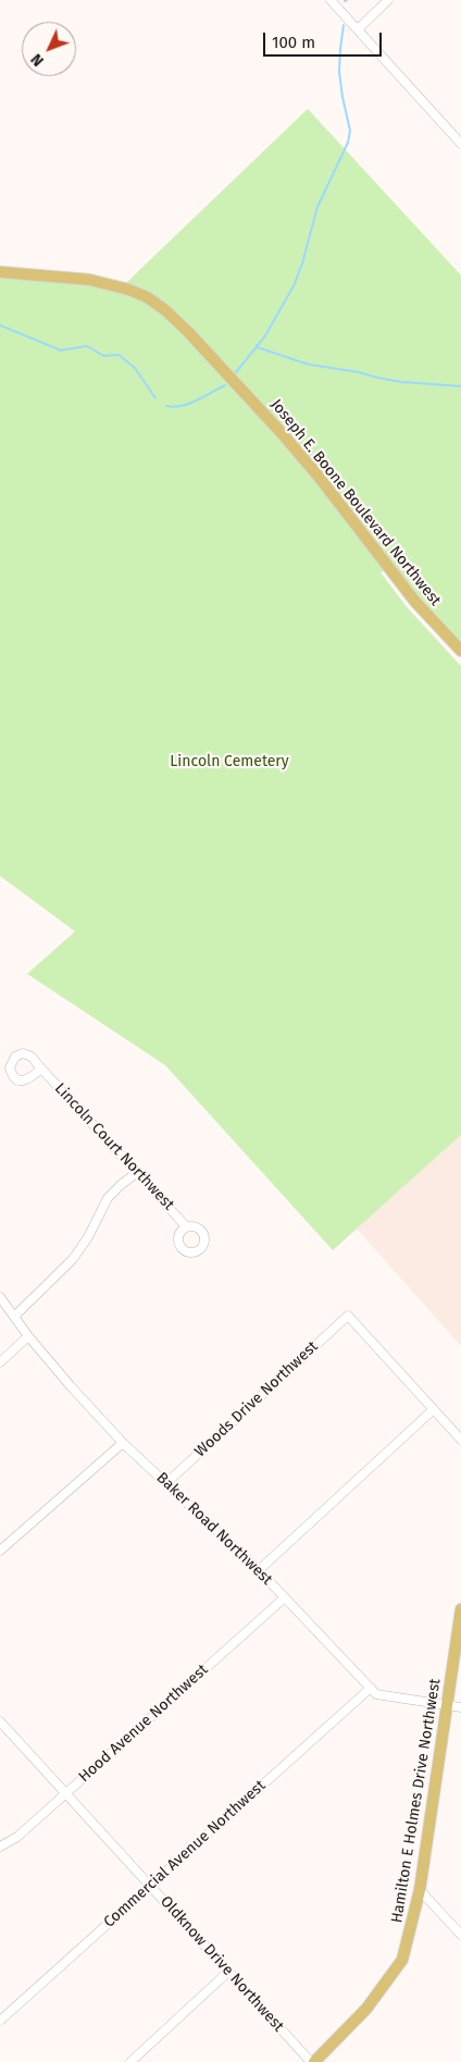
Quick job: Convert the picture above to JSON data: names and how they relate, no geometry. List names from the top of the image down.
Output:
{
  "streets": {
    "main road": ["Joseph E. Boone Boulevard Northwest", "Hamilton E Holmes Drive Northwest"],
    "street": [
      "Lincoln Court Northwest",
      "Woods Drive Northwest",
      "Baker Road Northwest",
      "Hood Avenue Northwest",
      "Commercial Avenue Northwest",
      "Oldknow Drive Northwest"
    ]
  },
  "crossings": [
    ["Woods Drive Northwest", "Baker Road Northwest"],
    ["Baker Road Northwest", "Hood Avenue Northwest"],
    ["Baker Road Northwest", "Hamilton E Holmes Drive Northwest"],
    ["Baker Road Northwest", "Commercial Avenue Northwest"],
    ["Hood Avenue Northwest", "Oldknow Drive Northwest"],
    ["Hamilton E Holmes Drive Northwest", "Oldknow Drive Northwest"],
    ["Commercial Avenue Northwest", "Oldknow Drive Northwest"]
  ],
  "parks": ["Lincoln Cemetery"],
  "scale_bar": "100 m",
  "north": "bottom left"
}
